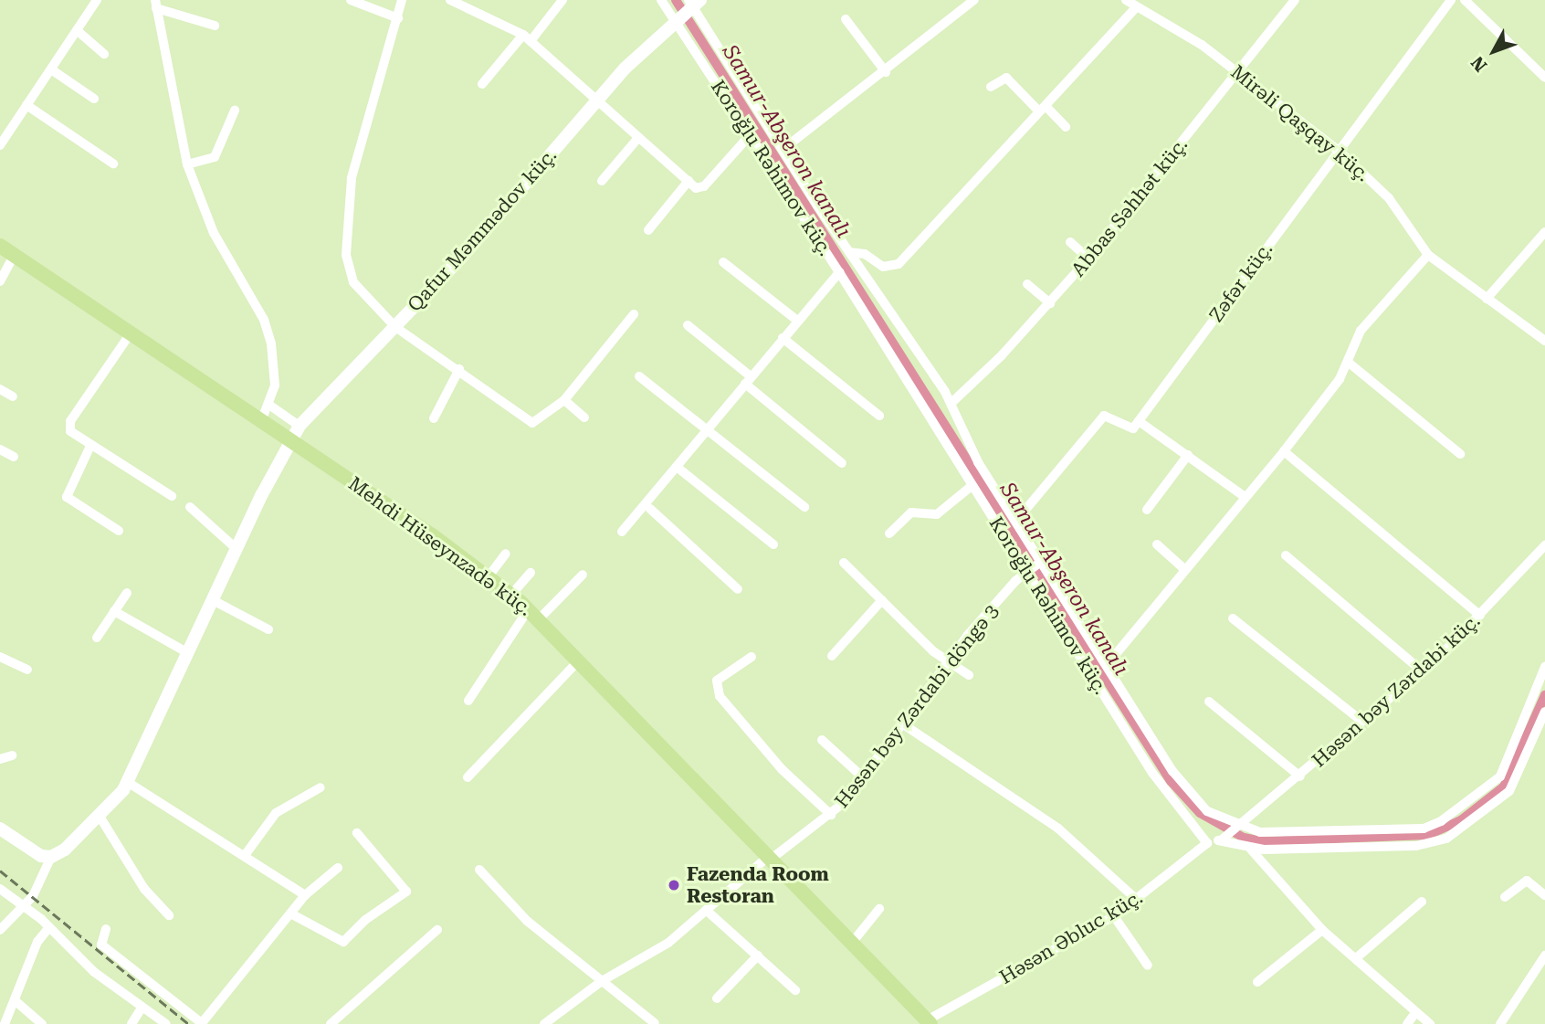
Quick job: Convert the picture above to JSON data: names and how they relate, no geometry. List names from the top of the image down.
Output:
{
  "streets": {
    "main road": ["Mehdi Hüseynzadə küç."],
    "street": [
      "Mirəli Qaşqay küç.",
      "Koroğlu Rəhimov küç.",
      "Abbas Səhhət küç.",
      "Qafur Məmmədov küç.",
      "Zəfər küç.",
      "Həsən bəy Zərdabi küç.",
      "Həsən bəy Zərdabi döngə 3",
      "Həsən Əbluc küç."
    ]
  },
  "crossings": [
    ["Mirəli Qaşqay küç.", "Abbas Səhhət küç."],
    ["Mirəli Qaşqay küç.", "Zəfər küç."],
    ["Koroğlu Rəhimov küç.", "Abbas Səhhət küç."],
    ["Koroğlu Rəhimov küç.", "Qafur Məmmədov küç."],
    ["Koroğlu Rəhimov küç.", "Həsən bəy Zərdabi küç."],
    ["Koroğlu Rəhimov küç.", "Həsən bəy Zərdabi döngə 3"],
    ["Koroğlu Rəhimov küç.", "Həsən Əbluc küç."],
    ["Qafur Məmmədov küç.", "Mehdi Hüseynzadə küç."],
    ["Mehdi Hüseynzadə küç.", "Həsən bəy Zərdabi döngə 3"],
    ["Mehdi Hüseynzadə küç.", "Həsən Əbluc küç."]
  ],
  "water": ["Samur-Abşeron kanalı"],
  "places": ["Fazenda Room Restoran"],
  "north": "bottom left"
}
